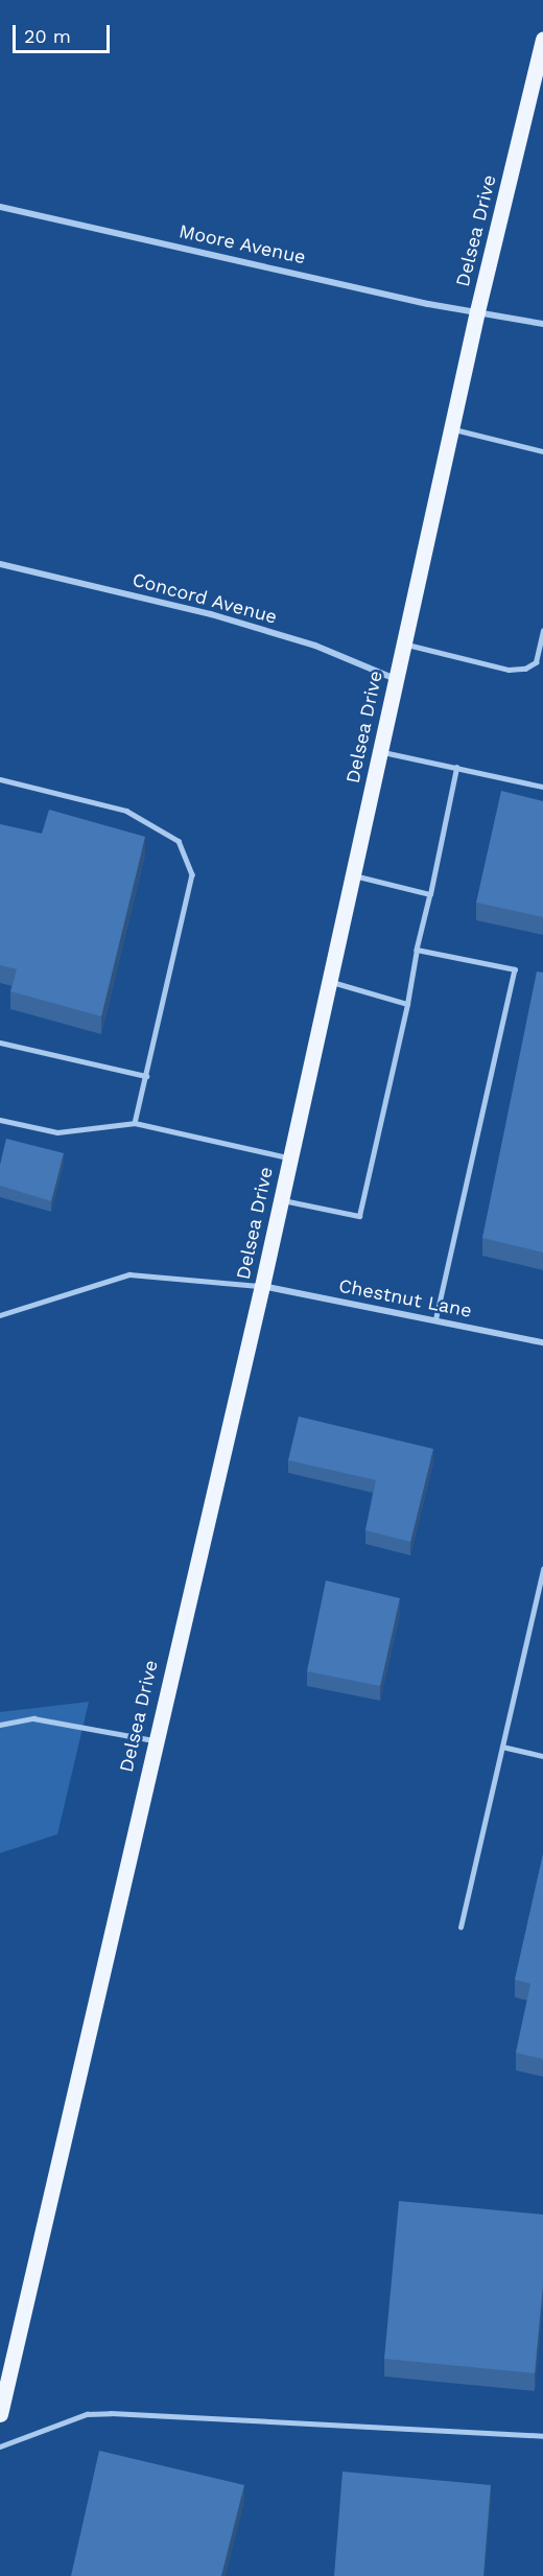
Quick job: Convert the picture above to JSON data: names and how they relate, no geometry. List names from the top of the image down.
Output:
{
  "streets": {
    "main road": ["Delsea Drive"],
    "street": ["Moore Avenue", "Concord Avenue", "Chestnut Lane"]
  },
  "crossings": [
    ["Delsea Drive", "Moore Avenue"],
    ["Delsea Drive", "Concord Avenue"],
    ["Delsea Drive", "Chestnut Lane"]
  ],
  "scale_bar": "20 m"
}
